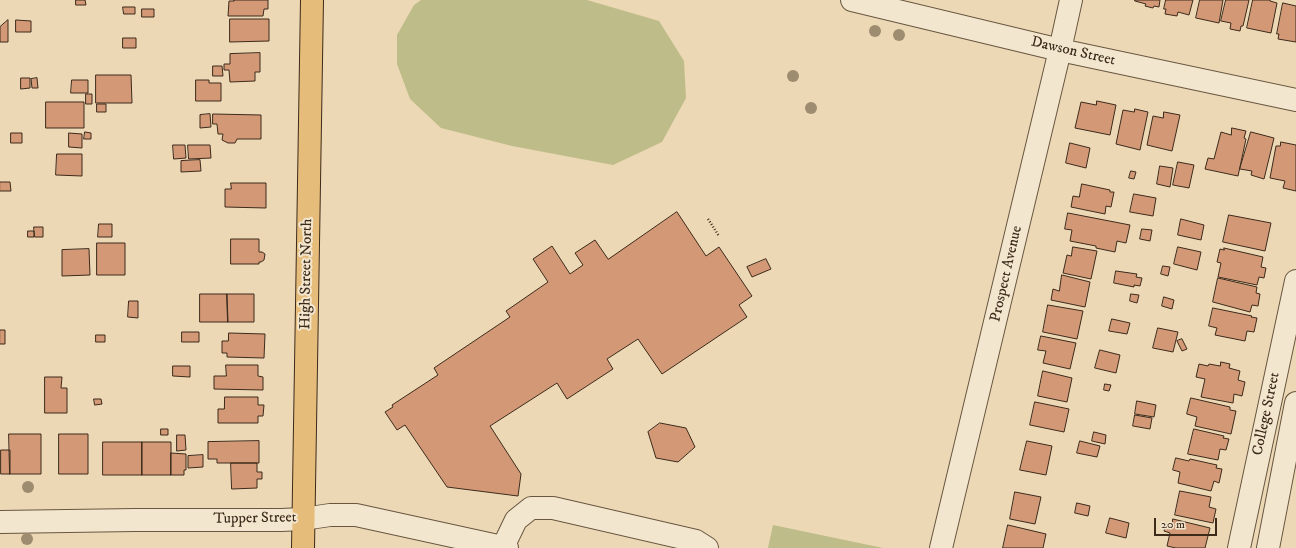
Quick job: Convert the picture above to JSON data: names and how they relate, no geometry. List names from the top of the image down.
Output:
{
  "streets": {
    "main road": ["High Street North"],
    "street": [
      "Dawson Street",
      "Prospect Avenue",
      "College Street",
      "Tupper Street"
    ]
  },
  "crossings": [
    ["Dawson Street", "Prospect Avenue"],
    ["High Street North", "Tupper Street"]
  ],
  "scale_bar": "20 m"
}
